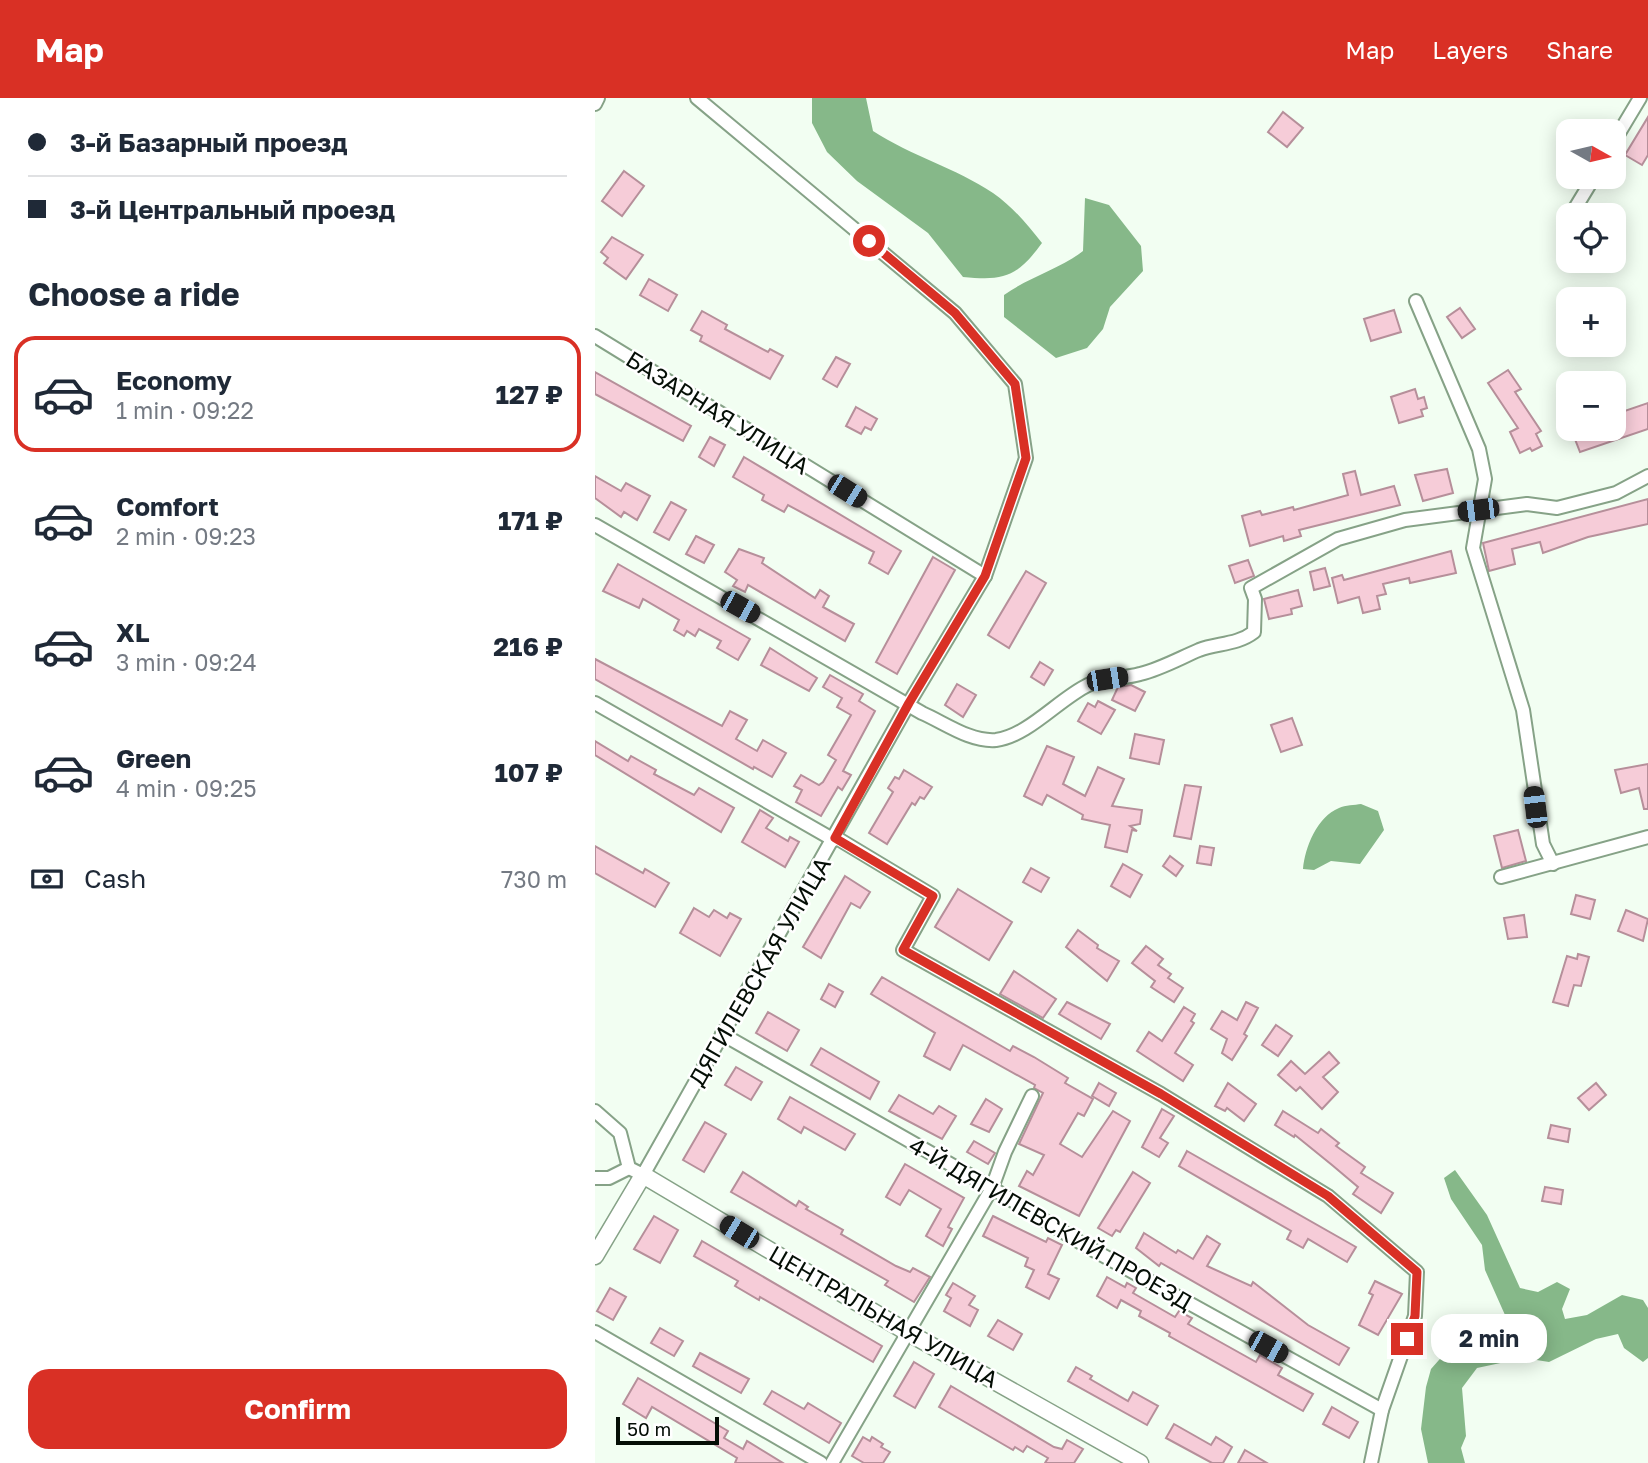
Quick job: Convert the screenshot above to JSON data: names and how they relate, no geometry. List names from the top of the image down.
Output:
{
  "streets": {
    "street": [
      "БАЗАРНАЯ УЛИЦА",
      "ДЯГИЛЕВСКАЯ УЛИЦА",
      "4-Й ДЯГИЛЕВСКИЙ ПРОЕЗД",
      "ЦЕНТРАЛЬНАЯ УЛИЦА"
    ]
  },
  "crossings": [
    ["БАЗАРНАЯ УЛИЦА", "ДЯГИЛЕВСКАЯ УЛИЦА"],
    ["ДЯГИЛЕВСКАЯ УЛИЦА", "4-Й ДЯГИЛЕВСКИЙ ПРОЕЗД"],
    ["ДЯГИЛЕВСКАЯ УЛИЦА", "ЦЕНТРАЛЬНАЯ УЛИЦА"]
  ],
  "scale_bar": "50 m",
  "north": "right",
  "page": {
    "header": "Map",
    "nav": ["Map", "Layers", "Share"],
    "banner": ["3-й Базарный проезд", "3-й Центральный проезд"],
    "map_buttons": ["+", "−"],
    "heading": "Choose a ride",
    "list": [
      {
        "name": "Economy",
        "note": "1 min · 09:22",
        "value": "127 ₽"
      },
      {
        "name": "Comfort",
        "note": "2 min · 09:23",
        "value": "171 ₽"
      },
      {
        "name": "XL",
        "note": "3 min · 09:24",
        "value": "216 ₽"
      },
      {
        "name": "Green",
        "note": "4 min · 09:25",
        "value": "107 ₽"
      }
    ],
    "pay": ["Cash", "730 m"],
    "bubble": "2 min",
    "buttons": "Confirm",
    "scale": "50 m"
  }
}
